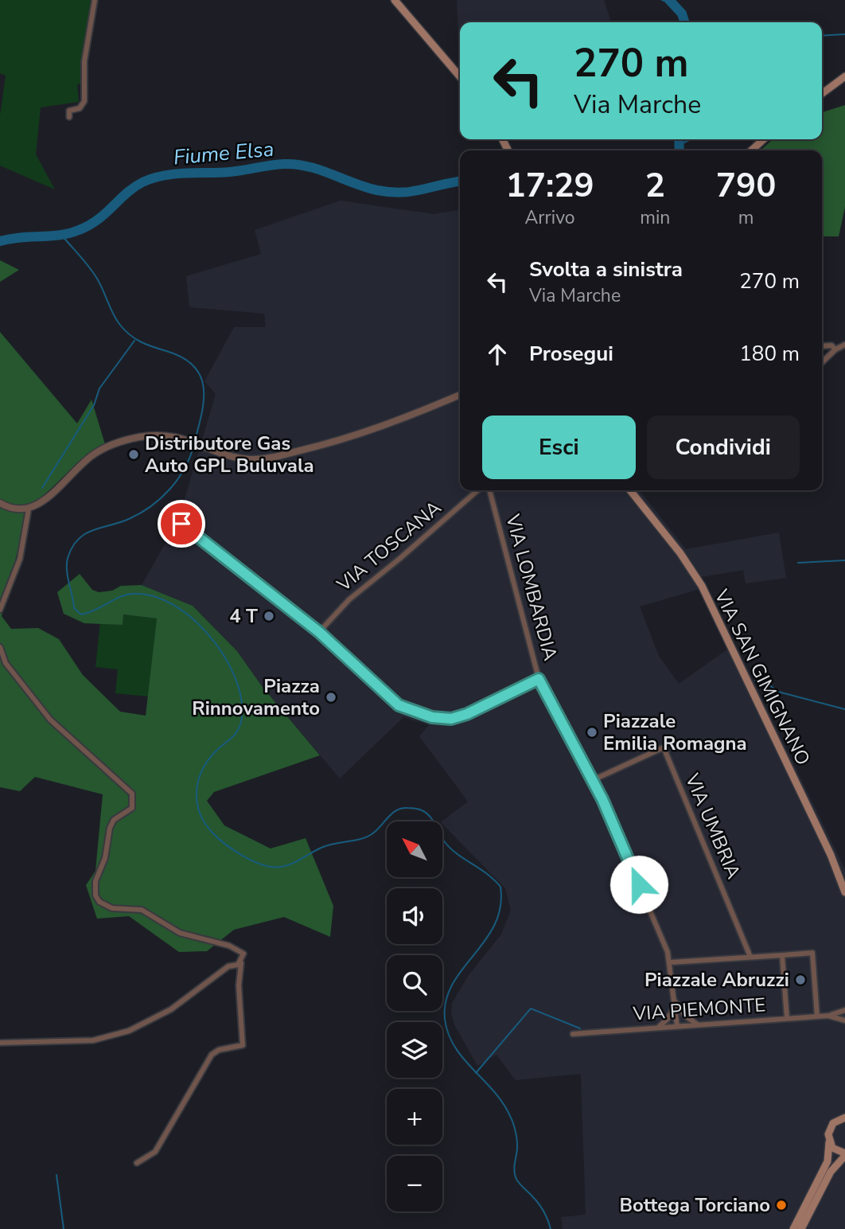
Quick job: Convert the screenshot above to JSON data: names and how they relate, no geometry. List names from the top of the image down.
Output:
{
  "streets": {
    "main road": ["VIA SAN GIMIGNANO"],
    "street": [
      "VIA TOSCANA",
      "VIA LOMBARDIA",
      "VIA UMBRIA",
      "VIA PIEMONTE"
    ]
  },
  "crossings": [
    ["VIA LOMBARDIA", "VIA UMBRIA"],
    ["VIA LOMBARDIA", "VIA PIEMONTE"]
  ],
  "water": ["Fiume Elsa"],
  "places": [
    "Distributore Gas Auto GPL Buluvala",
    "4 T",
    "Piazza Rinnovamento",
    "Piazzale Emilia Romagna",
    "Piazzale Abruzzi",
    "Bottega Torciano"
  ],
  "north": "top left",
  "page": {
    "turn": ["270 m", "Via Marche"],
    "eta": [
      "17:29",
      "Arrivo",
      "2",
      "min",
      "790",
      "m"
    ],
    "list": [
      {
        "name": "Svolta a sinistra",
        "note": "Via Marche",
        "value": "270 m"
      },
      {
        "name": "Prosegui",
        "value": "180 m"
      }
    ],
    "buttons": ["Esci", "Condividi"],
    "map_buttons": ["+", "−"]
  }
}
